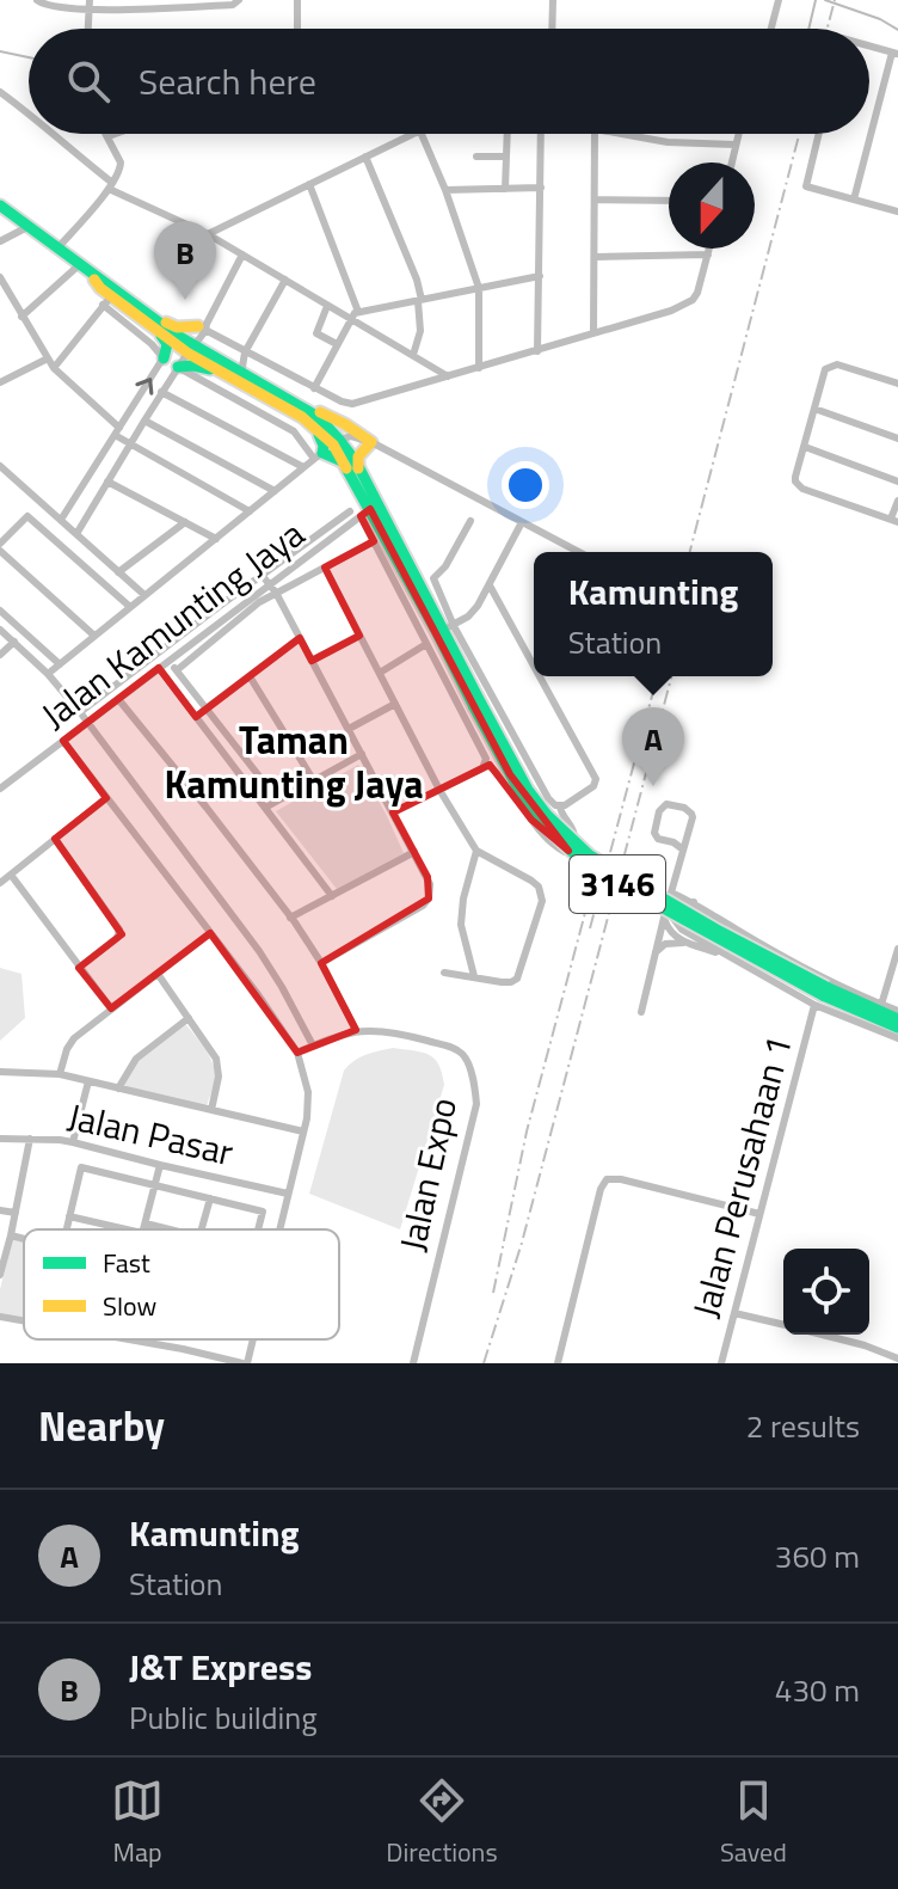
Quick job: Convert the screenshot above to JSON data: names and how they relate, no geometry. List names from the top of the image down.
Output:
{
  "streets": {
    "main road": ["3146"],
    "street": [
      "Jalan Kamunting Jaya",
      "Jalan Pasar",
      "Jalan Expo",
      "Jalan Perusahaan 1"
    ]
  },
  "crossings": [
    ["Jalan Kamunting Jaya", "3146"],
    ["3146", "Jalan Perusahaan 1"]
  ],
  "districts": ["Taman Kamunting Jaya"],
  "legend": ["Fast", "Slow"],
  "north": "bottom",
  "page": {
    "search": "Search here",
    "pins": ["B", "A"],
    "popup": ["Kamunting", "Station"],
    "heading": ["Nearby", "2 results"],
    "list": [
      {
        "mark": "A",
        "name": "Kamunting",
        "note": "Station",
        "value": "360 m"
      },
      {
        "mark": "B",
        "name": "J&T Express",
        "note": "Public building",
        "value": "430 m"
      }
    ],
    "nav": ["Map", "Directions", "Saved"]
  }
}
